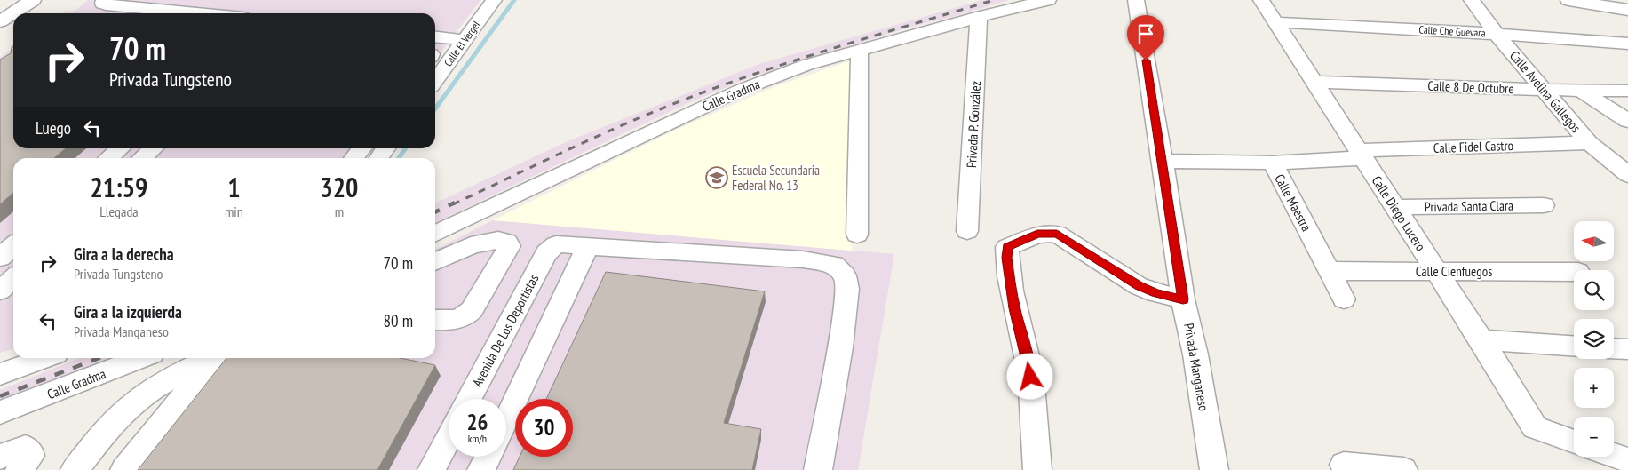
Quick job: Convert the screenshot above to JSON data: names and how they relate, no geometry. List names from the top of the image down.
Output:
{
  "streets": {
    "street": [
      "Calle Che Guevara",
      "Calle El Vergel",
      "Calle 8 De Octubre",
      "Calle Avelina Gallegos",
      "Calle Gradma",
      "Privada P. González",
      "Calle Fidel Castro",
      "Calle Maestra",
      "Privada Santa Clara",
      "Calle Diego Lucero",
      "Calle Cienfuegos",
      "Avenida De Los Deportistas",
      "Privada Manganeso"
    ]
  },
  "crossings": [
    ["Calle Che Guevara", "Calle Avelina Gallegos"],
    ["Calle Che Guevara", "Calle Diego Lucero"],
    ["Calle 8 De Octubre", "Calle Avelina Gallegos"],
    ["Calle 8 De Octubre", "Calle Diego Lucero"],
    ["Calle Avelina Gallegos", "Calle Fidel Castro"],
    ["Calle Gradma", "Privada P. González"],
    ["Calle Fidel Castro", "Calle Maestra"],
    ["Calle Fidel Castro", "Calle Diego Lucero"],
    ["Calle Maestra", "Calle Diego Lucero"],
    ["Calle Maestra", "Calle Cienfuegos"],
    ["Privada Santa Clara", "Calle Diego Lucero"],
    ["Calle Diego Lucero", "Calle Cienfuegos"]
  ],
  "places": {
    "school or university": ["Escuela Secundaria Federal No. 13"]
  },
  "north": "left",
  "page": {
    "turn": ["70 m", "Privada Tungsteno"],
    "then": "Luego",
    "eta": [
      "21:59",
      "Llegada",
      "1",
      "min",
      "320",
      "m"
    ],
    "map_buttons": ["+", "−"],
    "list": [
      {
        "name": "Gira a la derecha",
        "note": "Privada Tungsteno",
        "value": "70 m"
      },
      {
        "name": "Gira a la izquierda",
        "note": "Privada Manganeso",
        "value": "80 m"
      }
    ],
    "speed": "26 km/h",
    "limit": "30"
  }
}
